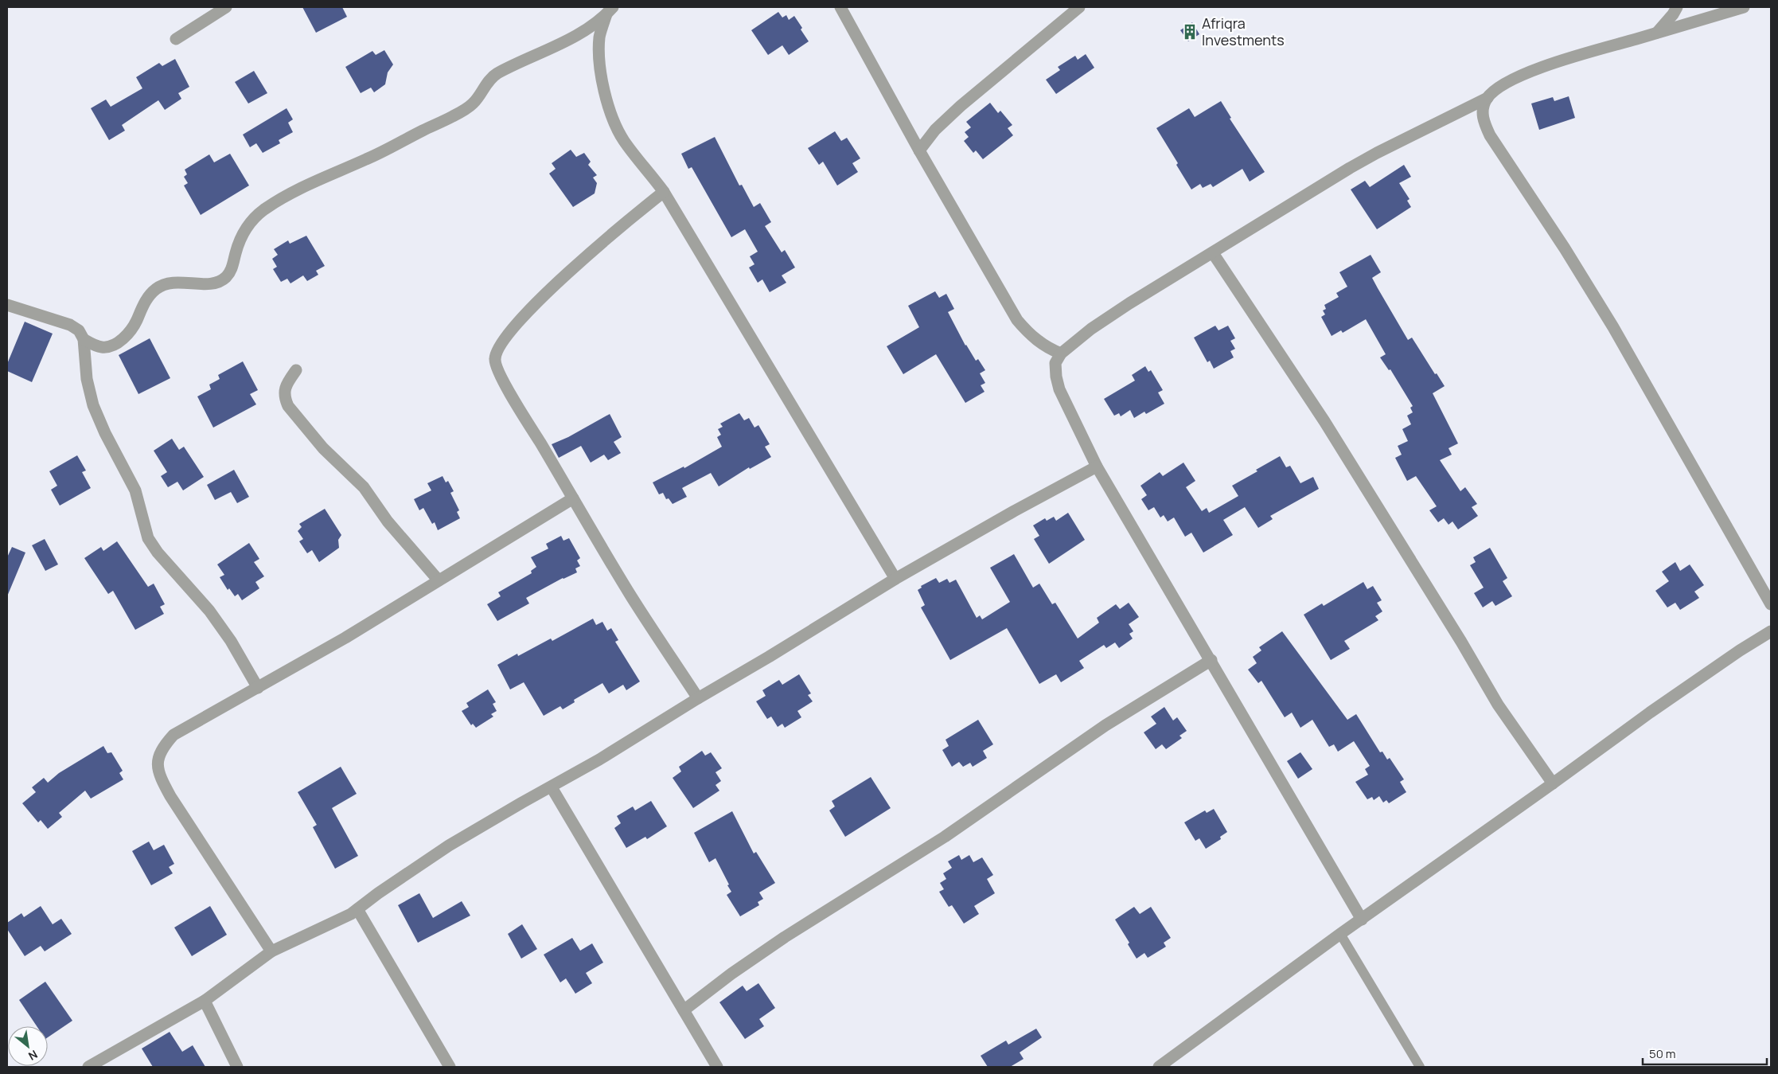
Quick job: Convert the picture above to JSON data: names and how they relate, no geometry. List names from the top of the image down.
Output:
{
  "places": {
    "building": ["Afriqra Investments"]
  },
  "scale_bar": "50 m",
  "north": "bottom right"
}
